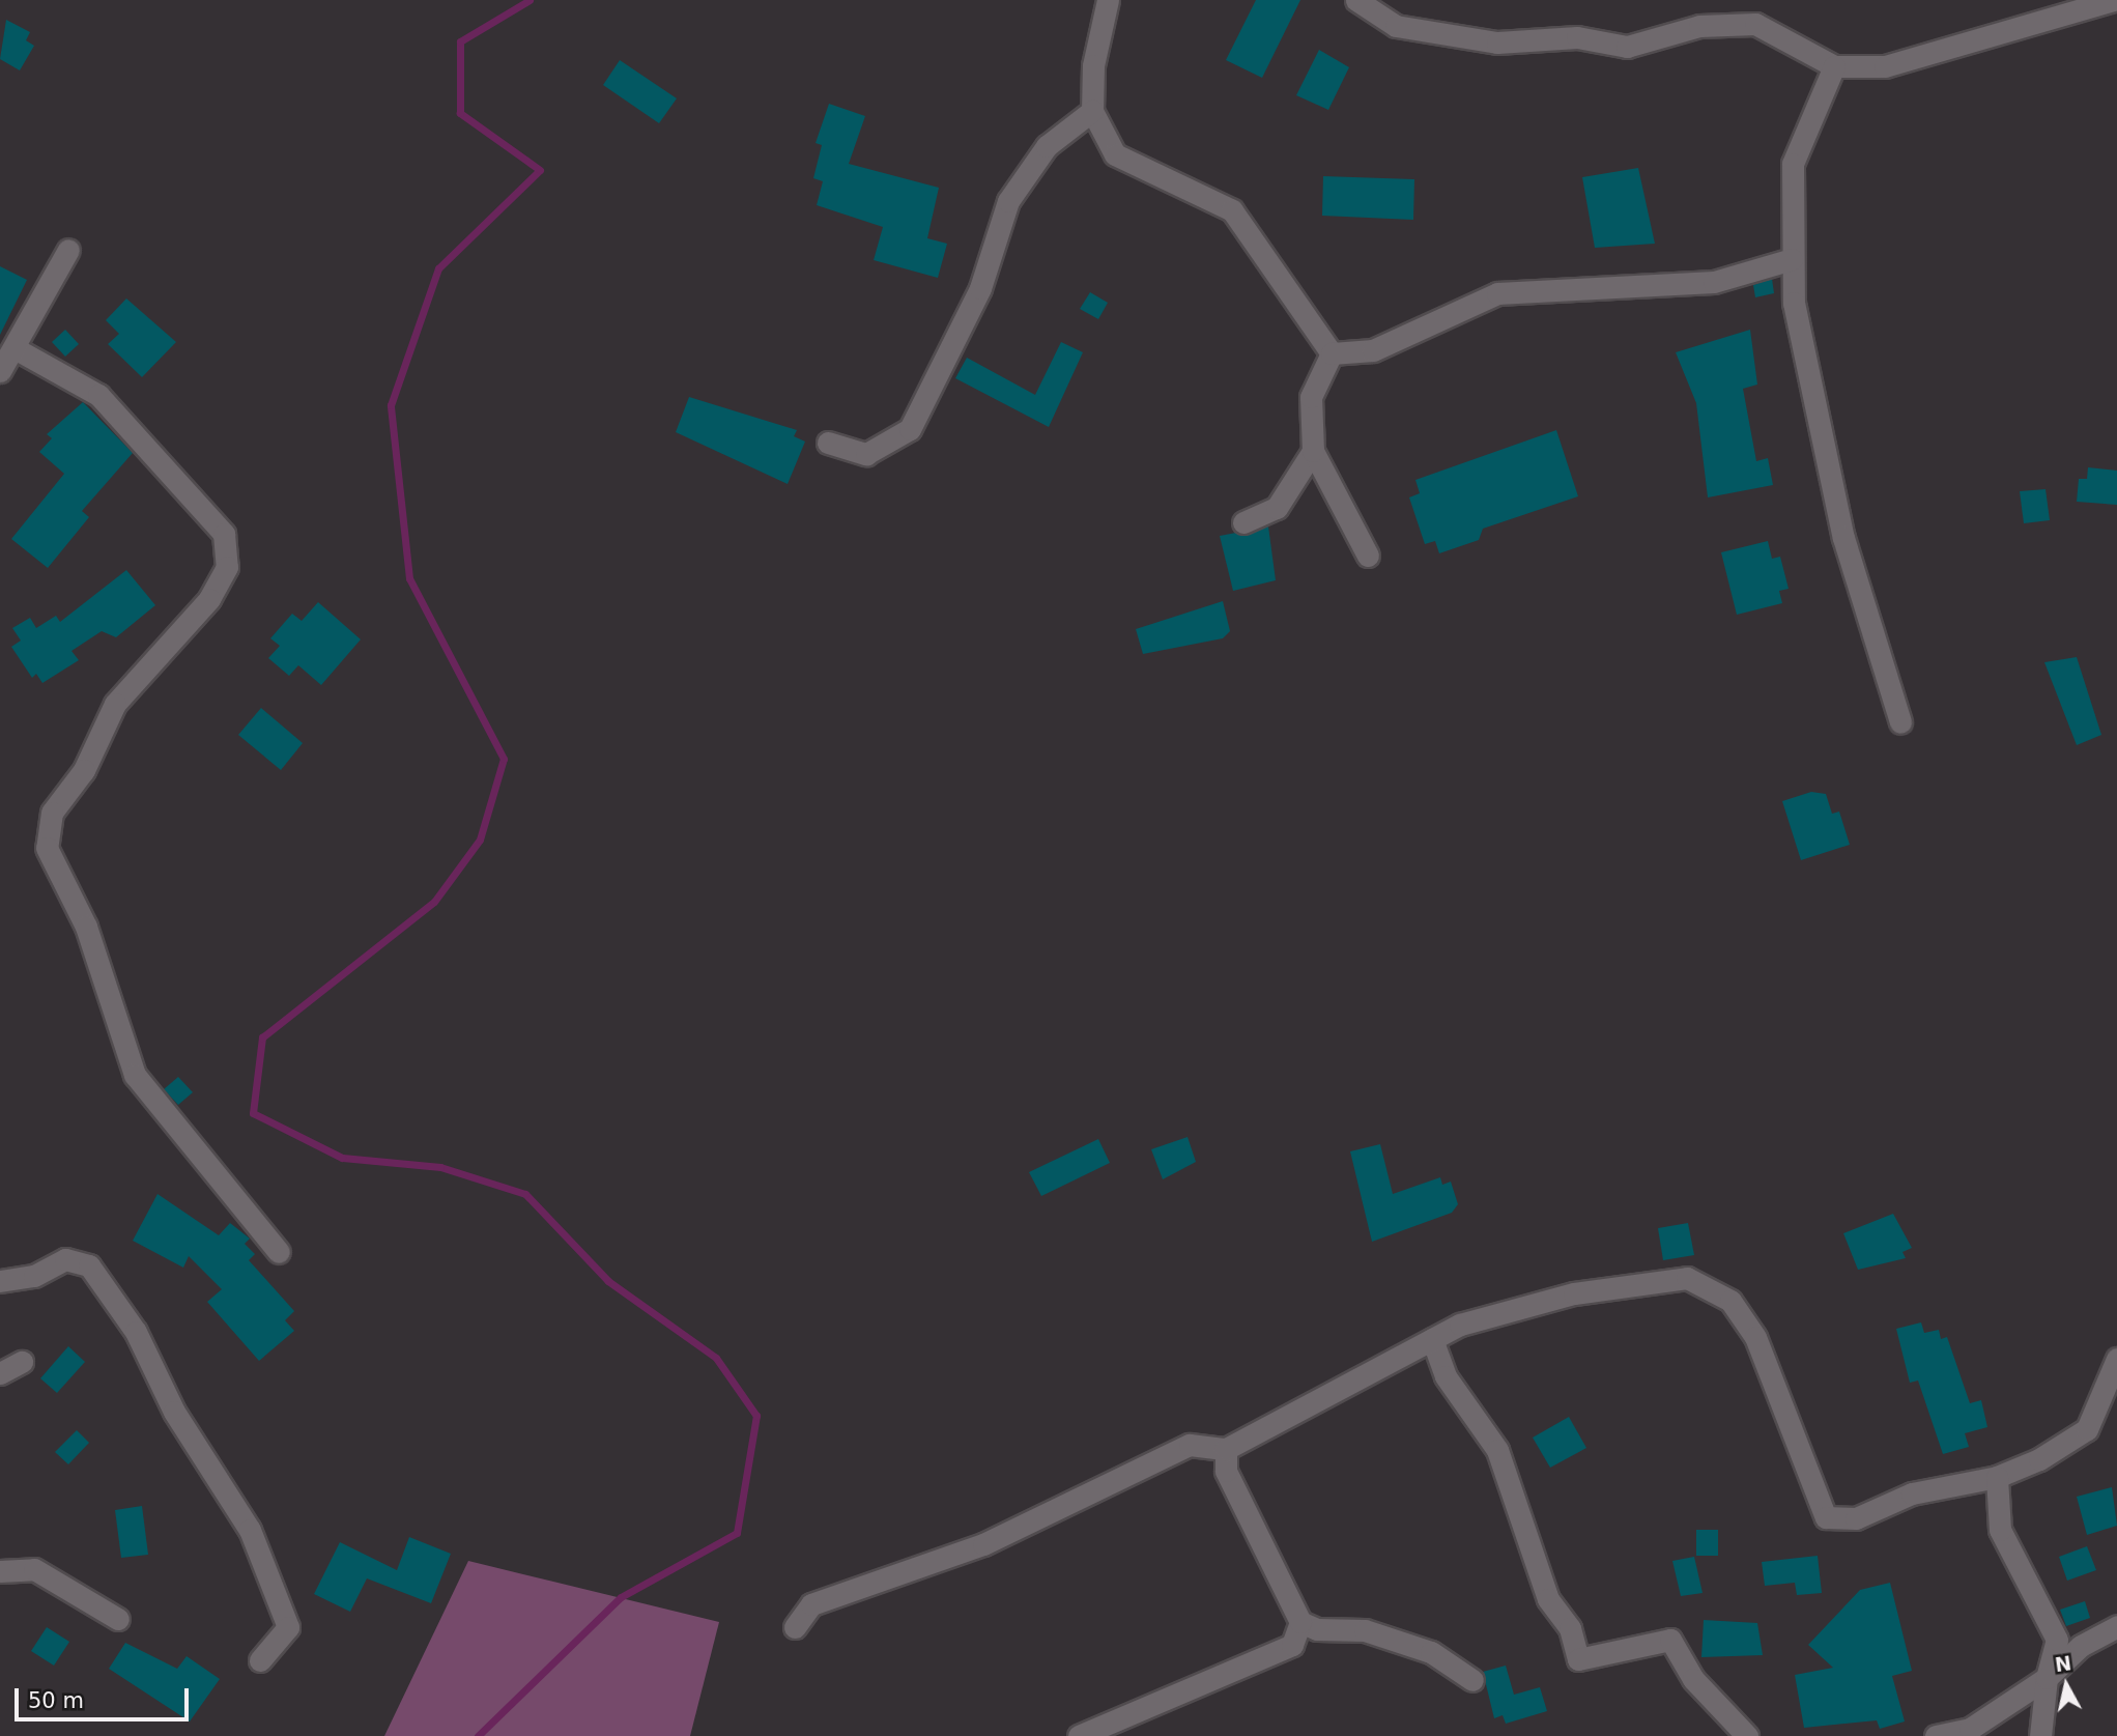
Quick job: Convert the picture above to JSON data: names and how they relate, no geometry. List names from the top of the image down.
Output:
{
  "scale_bar": "50 m",
  "north": "top"
}
